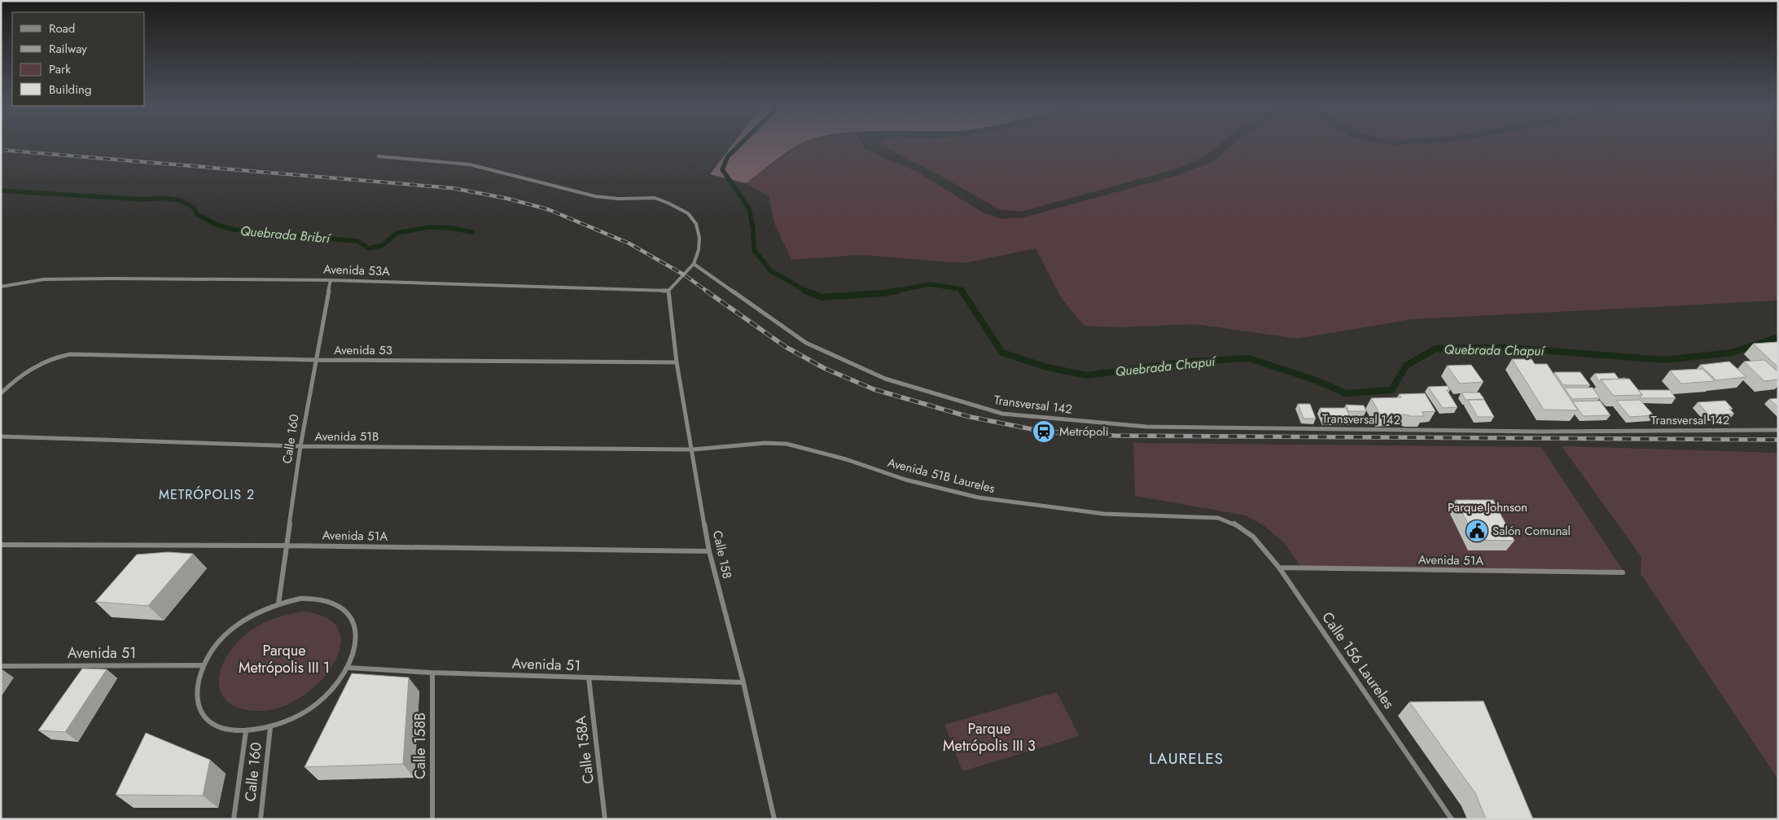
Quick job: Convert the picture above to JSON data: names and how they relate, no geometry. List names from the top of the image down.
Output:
{
  "streets": {
    "street": [
      "Avenida 53A",
      "Avenida 53",
      "Transversal 142",
      "Avenida 51B",
      "Calle 160",
      "Avenida 51B Laureles",
      "Avenida 51A",
      "Calle 158",
      "Avenida 51",
      "Calle 156 Laureles",
      "Calle 158B",
      "Calle 158A"
    ]
  },
  "crossings": [
    ["Avenida 53A", "Calle 160"],
    ["Avenida 53A", "Calle 158"],
    ["Avenida 53", "Calle 160"],
    ["Avenida 53", "Calle 158"],
    ["Avenida 51B", "Calle 160"],
    ["Avenida 51B", "Avenida 51B Laureles"],
    ["Avenida 51B", "Calle 158"],
    ["Calle 160", "Avenida 51A"],
    ["Calle 160", "Avenida 51"],
    ["Avenida 51B Laureles", "Calle 158"],
    ["Avenida 51B Laureles", "Calle 156 Laureles"],
    ["Avenida 51A", "Calle 158"],
    ["Avenida 51A", "Calle 156 Laureles"],
    ["Calle 158", "Avenida 51"],
    ["Avenida 51", "Calle 158B"],
    ["Avenida 51", "Calle 158A"]
  ],
  "districts": ["METRÓPOLIS 2", "LAURELES"],
  "water": ["Quebrada Bribrí", "Quebrada Chapuí"],
  "parks": ["Parque Johnson", "Parque Metrópolis III 1", "Parque Metrópolis III 3"],
  "places": {
    "station": ["Metrópoli"],
    "public building": ["Salón Comunal"]
  },
  "legend": [
    "Road",
    "Railway",
    "Park",
    "Building"
  ]
}
